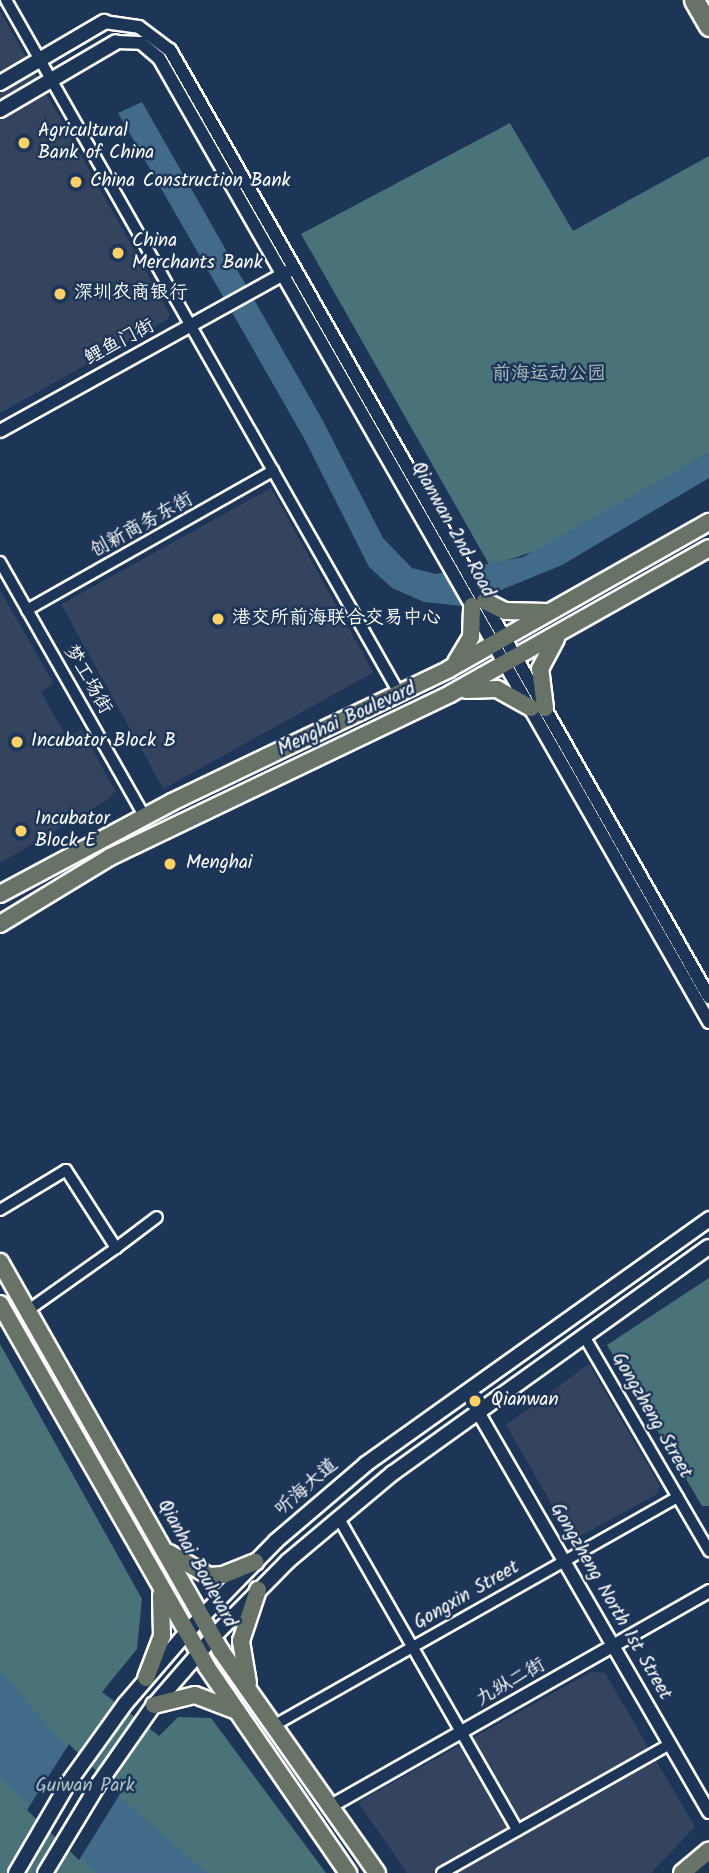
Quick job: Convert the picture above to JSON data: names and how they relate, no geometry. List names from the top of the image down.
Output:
{
  "streets": {
    "main road": ["Menghai Boulevard", "听海大道", "Qianhai Boulevard"],
    "street": [
      "鲤鱼门街",
      "创新商务东街",
      "Qianwan 2nd Road",
      "梦工场街",
      "Gongzheng Street",
      "Gongxin Street",
      "Gongzheng North 1st Street",
      "九纵二街"
    ]
  },
  "crossings": [
    ["鲤鱼门街", "Qianwan 2nd Road"],
    ["创新商务东街", "梦工场街"],
    ["Qianwan 2nd Road", "Menghai Boulevard"],
    ["梦工场街", "Menghai Boulevard"],
    ["Gongzheng Street", "Gongxin Street"],
    ["听海大道", "Qianhai Boulevard"],
    ["Qianhai Boulevard", "Gongxin Street"],
    ["Qianhai Boulevard", "九纵二街"],
    ["Gongxin Street", "Gongzheng North 1st Street"],
    ["Gongzheng North 1st Street", "九纵二街"]
  ],
  "parks": ["前海运动公园", "Guiwan Park"],
  "places": [
    "Agricultural Bank of China",
    "China Construction Bank",
    "China Merchants Bank",
    "深圳农商银行",
    "港交所前海联合交易中心",
    "Incubator Block B",
    "Incubator Block E",
    "Menghai",
    "Qianwan"
  ]
}
